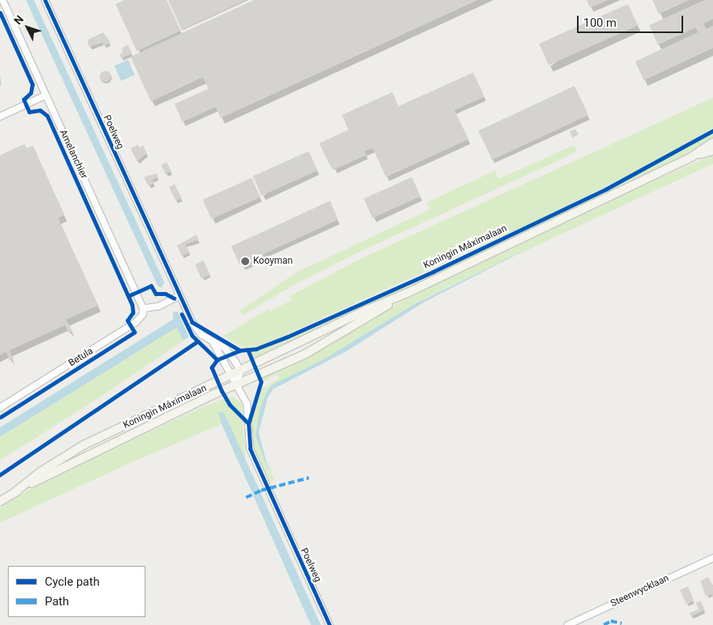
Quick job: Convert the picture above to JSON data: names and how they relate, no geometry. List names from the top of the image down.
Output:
{
  "streets": {
    "main road": ["Koningin Máximalaan"],
    "street": [
      "Poelweg",
      "Amelanchier",
      "Betula",
      "Steenwycklaan"
    ]
  },
  "crossings": [
    ["Poelweg", "Koningin Máximalaan"],
    ["Amelanchier", "Betula"]
  ],
  "places": ["Kooyman"],
  "legend": ["Cycle path", "Path"],
  "scale_bar": "100 m",
  "north": "top left"
}
